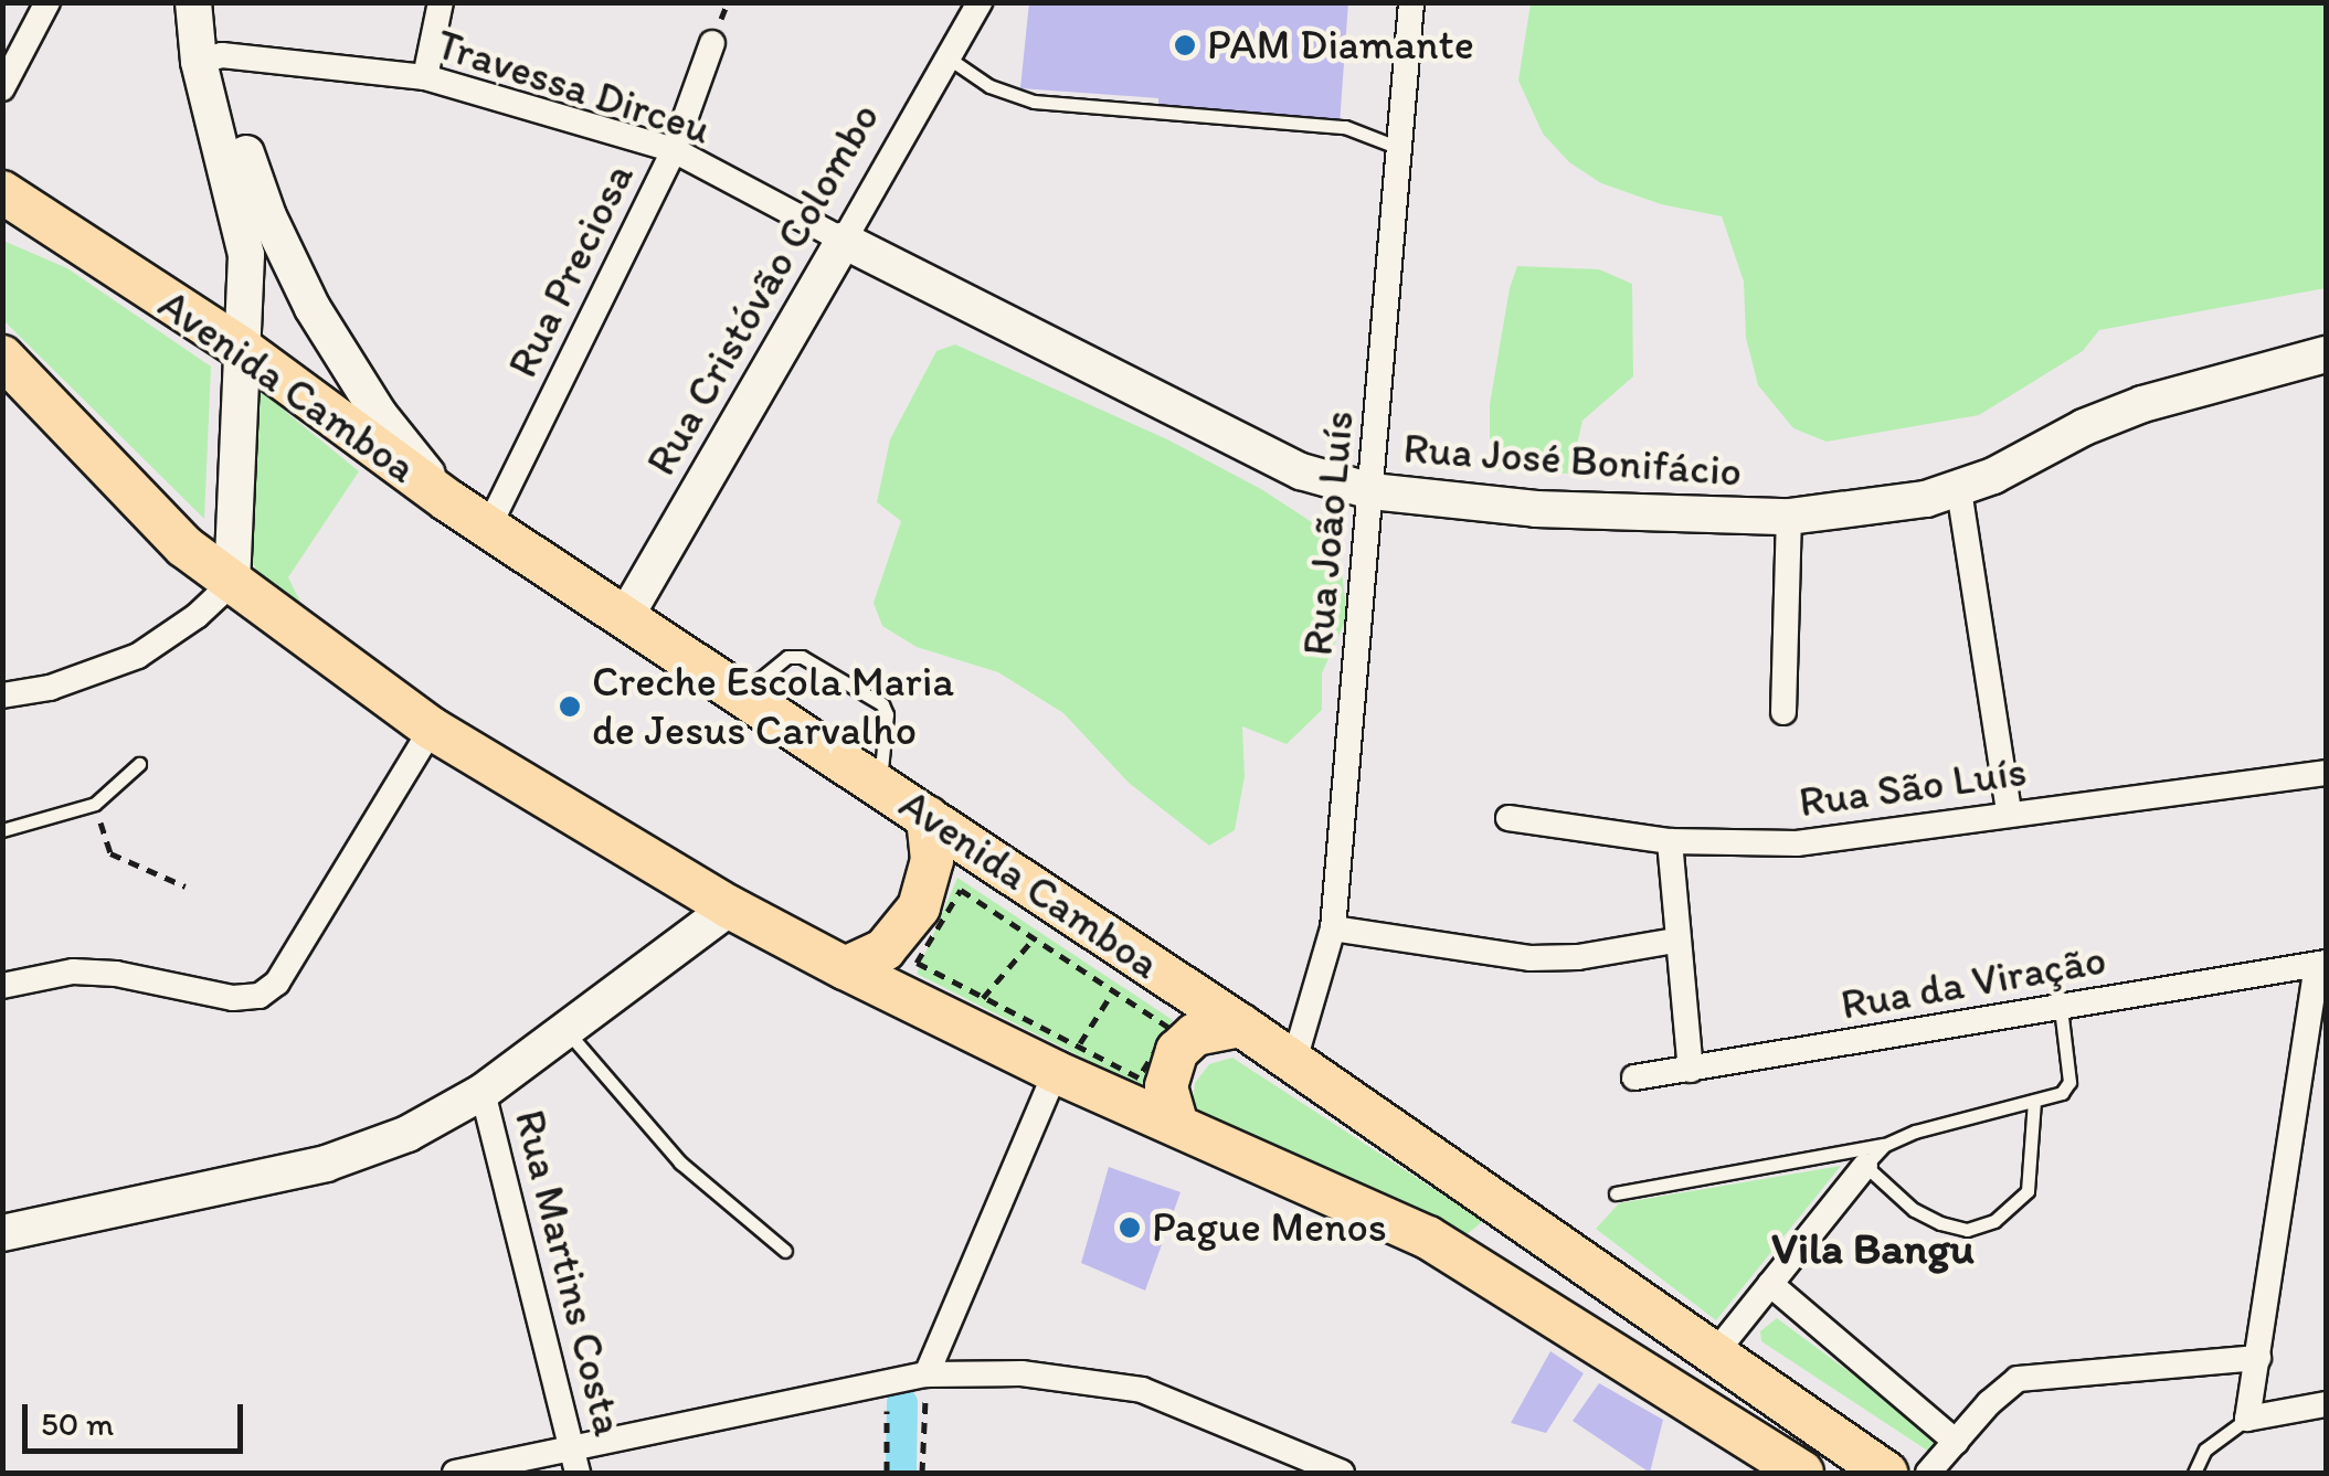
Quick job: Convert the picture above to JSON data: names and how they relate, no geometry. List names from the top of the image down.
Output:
{
  "streets": {
    "main road": ["Avenida Camboa"],
    "street": [
      "Travessa Dirceu",
      "Rua Preciosa",
      "Rua Cristóvão Colombo",
      "Rua José Bonifácio",
      "Rua João Luís",
      "Rua São Luís",
      "Rua da Viração",
      "Rua Martins Costa"
    ]
  },
  "crossings": [
    ["Travessa Dirceu", "Rua Preciosa"],
    ["Travessa Dirceu", "Rua Cristóvão Colombo"],
    ["Travessa Dirceu", "Rua José Bonifácio"],
    ["Rua Preciosa", "Avenida Camboa"],
    ["Rua Cristóvão Colombo", "Avenida Camboa"],
    ["Rua Cristóvão Colombo", "Rua José Bonifácio"],
    ["Avenida Camboa", "Rua João Luís"],
    ["Rua José Bonifácio", "Rua João Luís"]
  ],
  "districts": ["Vila Bangu"],
  "places": ["PAM Diamante", "Creche Escola Maria de Jesus Carvalho", "Pague Menos"],
  "scale_bar": "50 m"
}
